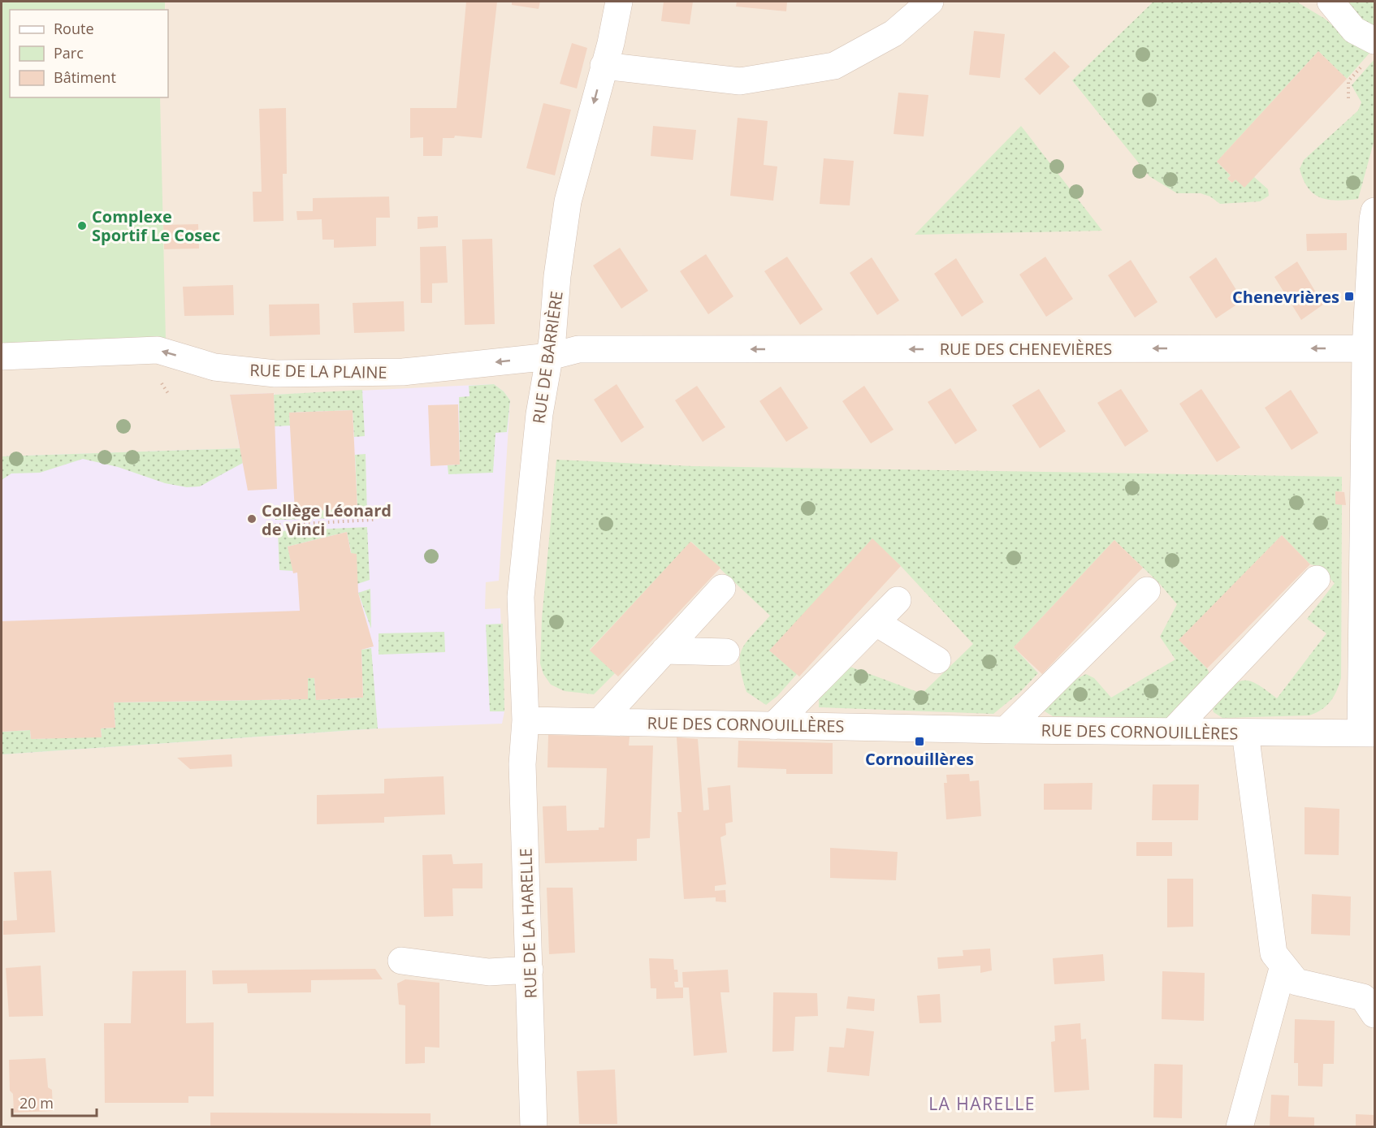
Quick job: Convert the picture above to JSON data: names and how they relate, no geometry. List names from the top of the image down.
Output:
{
  "streets": {
    "street": [
      "RUE DES CHENEVIÈRES",
      "RUE DE BARRIÈRE",
      "RUE DE LA PLAINE",
      "RUE DES CORNOUILLÈRES",
      "RUE DE LA HARELLE"
    ]
  },
  "crossings": [
    ["RUE DES CHENEVIÈRES", "RUE DE BARRIÈRE"],
    ["RUE DES CHENEVIÈRES", "RUE DE LA PLAINE"],
    ["RUE DES CHENEVIÈRES", "RUE DES CORNOUILLÈRES"],
    ["RUE DE BARRIÈRE", "RUE DE LA PLAINE"],
    ["RUE DE BARRIÈRE", "RUE DES CORNOUILLÈRES"],
    ["RUE DE BARRIÈRE", "RUE DE LA HARELLE"],
    ["RUE DES CORNOUILLÈRES", "RUE DE LA HARELLE"]
  ],
  "one_way": ["RUE DES CHENEVIÈRES", "RUE DE BARRIÈRE", "RUE DE LA PLAINE"],
  "districts": ["LA HARELLE"],
  "places": {
    "other": ["Complexe Sportif Le Cosec", "Collège Léonard de Vinci"],
    "transit": ["Chenevrières", "Cornouillères"]
  },
  "legend": ["Route", "Parc", "Bâtiment"],
  "scale_bar": "20 m"
}
